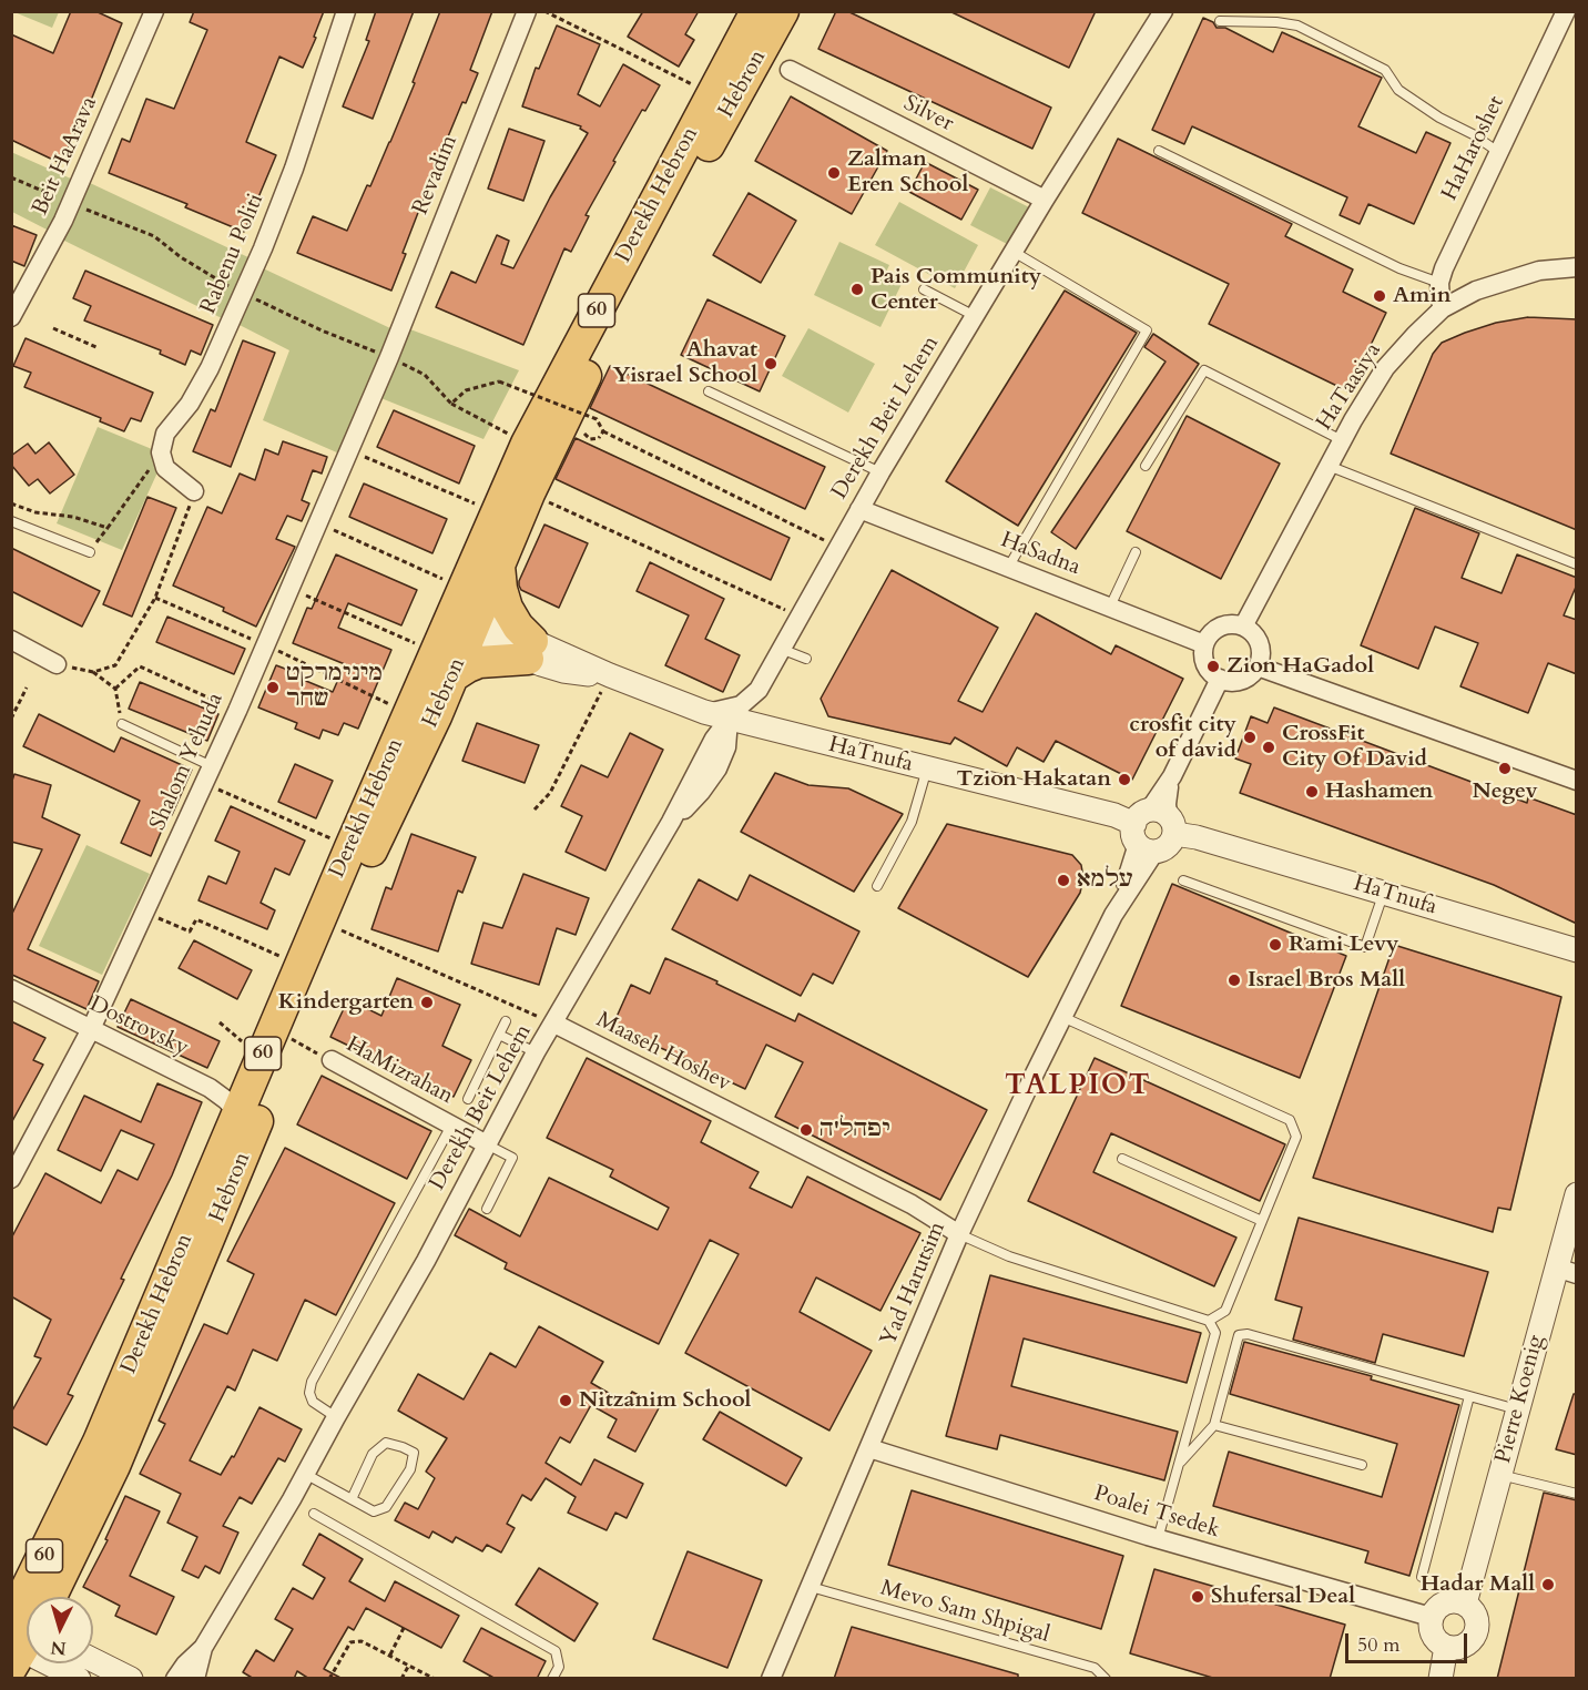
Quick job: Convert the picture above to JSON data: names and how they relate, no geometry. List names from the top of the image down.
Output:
{
  "streets": {
    "highway": ["Hebron", "Derekh Hebron", "60"],
    "street": [
      "Silver",
      "HaHaroshet",
      "Beit HaArava",
      "Revadim",
      "Rabenu Politi",
      "HaTaasiya",
      "Derekh Beit Lehem",
      "HaSadna",
      "HaTnufa",
      "Shalom Yehuda",
      "Dostrovsky",
      "Maaseh Hoshev",
      "HaMizrahan",
      "Yad Harutsim",
      "Pierre Koenig",
      "Poalei Tsedek"
    ],
    "lane": ["Mevo Sam Shpigal"]
  },
  "crossings": [
    ["Hebron", "Derekh Hebron"],
    ["Hebron", "HaTnufa"],
    ["Hebron", "HaMizrahan"],
    ["Silver", "Derekh Beit Lehem"],
    ["Revadim", "Shalom Yehuda"],
    ["Derekh Hebron", "HaTnufa"],
    ["Derekh Hebron", "Dostrovsky"],
    ["HaTaasiya", "HaSadna"],
    ["HaTaasiya", "Yad Harutsim"],
    ["Derekh Beit Lehem", "HaSadna"],
    ["Derekh Beit Lehem", "HaTnufa"],
    ["Derekh Beit Lehem", "Maaseh Hoshev"],
    ["Derekh Beit Lehem", "HaMizrahan"],
    ["HaSadna", "Yad Harutsim"],
    ["HaTnufa", "Yad Harutsim"],
    ["Shalom Yehuda", "Dostrovsky"],
    ["Maaseh Hoshev", "Yad Harutsim"],
    ["Yad Harutsim", "Poalei Tsedek"],
    ["Yad Harutsim", "Mevo Sam Shpigal"],
    ["Pierre Koenig", "Poalei Tsedek"]
  ],
  "districts": ["TALPIOT"],
  "places": [
    "Zalman Eren School",
    "Pais Community Center",
    "Amin",
    "Ahavat Yisrael School",
    "Zion HaGadol",
    "מינימרקט שחר",
    "crosfit city of david",
    "CrossFit City Of David",
    "Negev",
    "Tzion Hakatan",
    "Hashamen",
    "עלמא",
    "Rami Levy",
    "Israel Bros Mall",
    "Kindergarten",
    "יפהל'ה",
    "Nitzanim School",
    "Hadar Mall",
    "Shufersal Deal"
  ],
  "scale_bar": "50 m",
  "north": "bottom"
}
